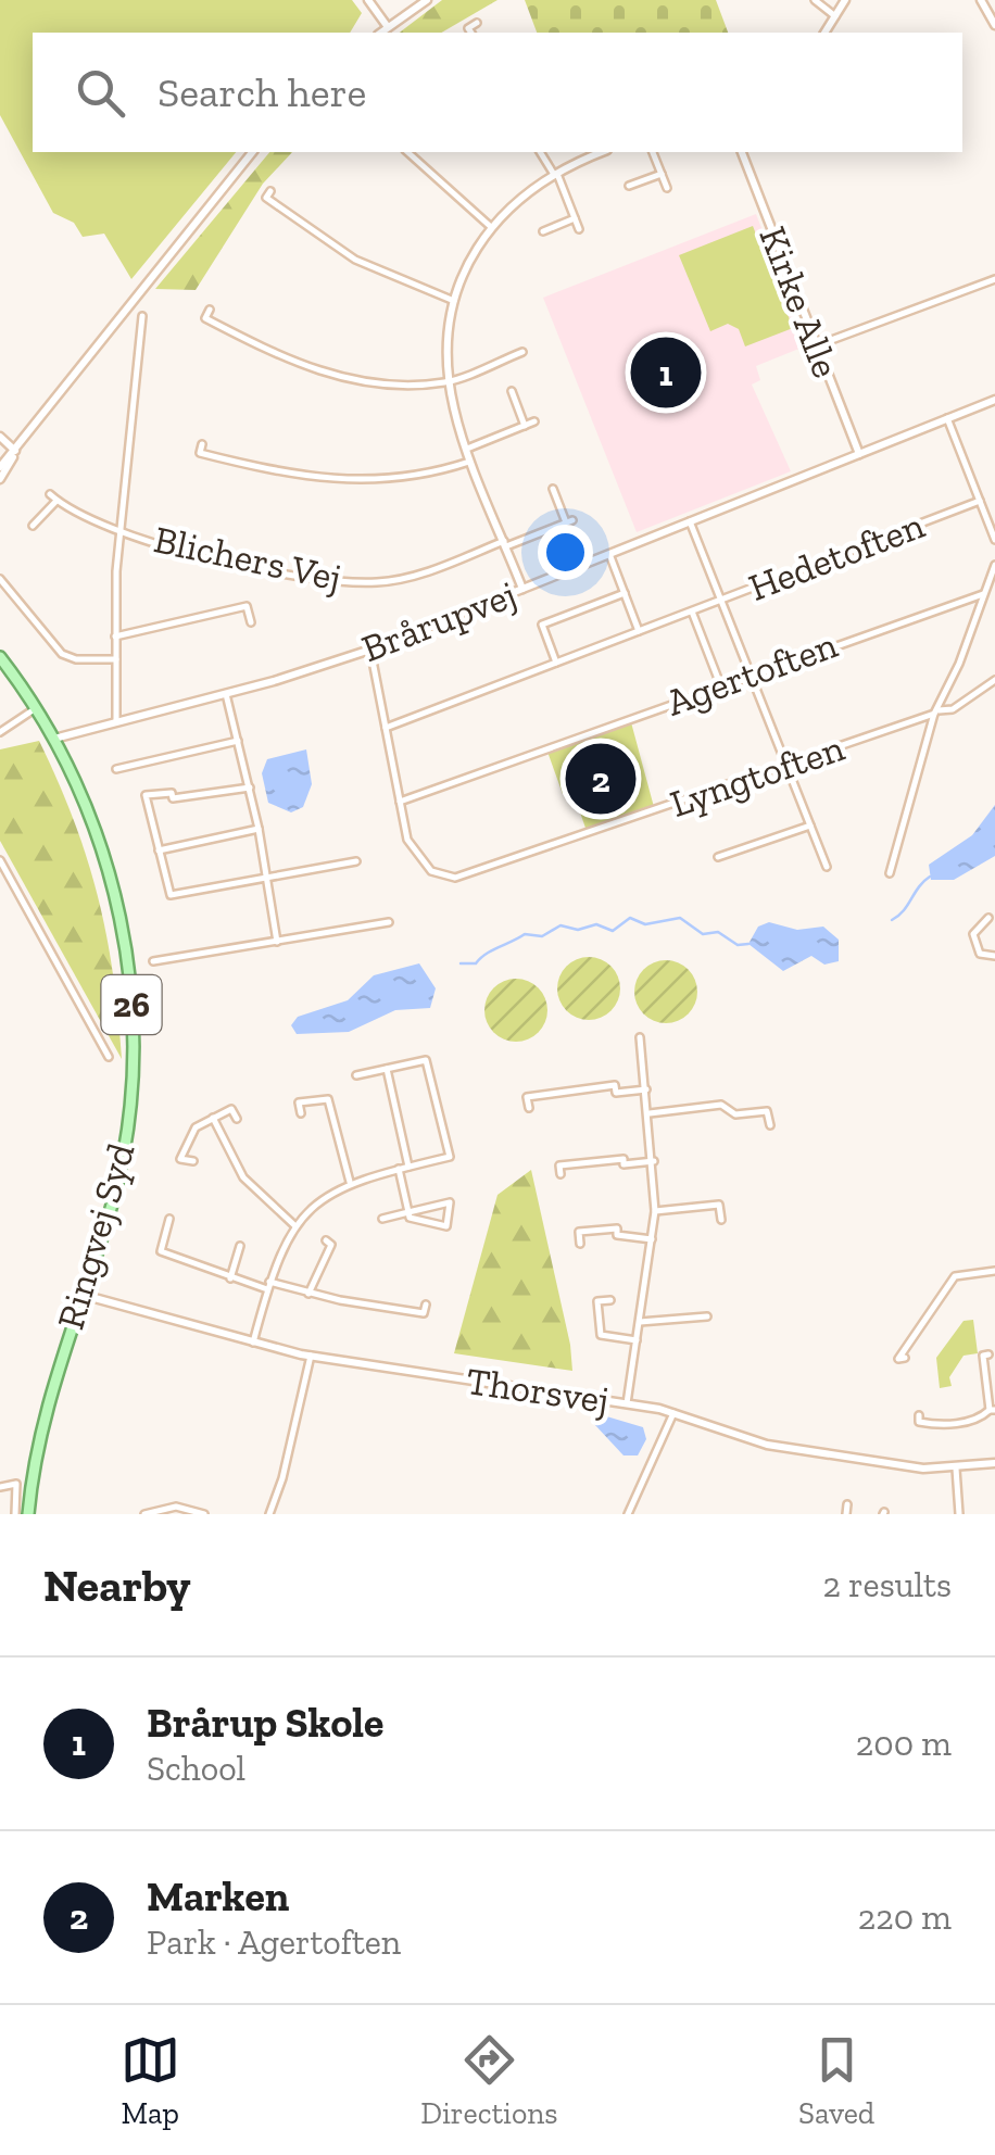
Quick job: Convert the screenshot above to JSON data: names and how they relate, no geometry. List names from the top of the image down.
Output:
{
  "streets": {
    "main road": ["26", "Ringvej Syd"],
    "street": [
      "Kirke Alle",
      "Hedetoften",
      "Blichers Vej",
      "Brårupvej",
      "Agertoften",
      "Lyngtoften",
      "Thorsvej"
    ]
  },
  "crossings": [
    ["Kirke Alle", "Brårupvej"],
    ["Hedetoften", "Lyngtoften"],
    ["Brårupvej", "Lyngtoften"],
    ["Brårupvej", "Ringvej Syd"],
    ["Agertoften", "Lyngtoften"],
    ["Ringvej Syd", "Thorsvej"]
  ],
  "page": {
    "search": "Search here",
    "pins": ["1", "2"],
    "heading": ["Nearby", "2 results"],
    "list": [
      {
        "mark": "1",
        "name": "Brårup Skole",
        "note": "School",
        "value": "200 m"
      },
      {
        "mark": "2",
        "name": "Marken",
        "note": "Park · Agertoften",
        "value": "220 m"
      }
    ],
    "nav": ["Map", "Directions", "Saved"]
  }
}
